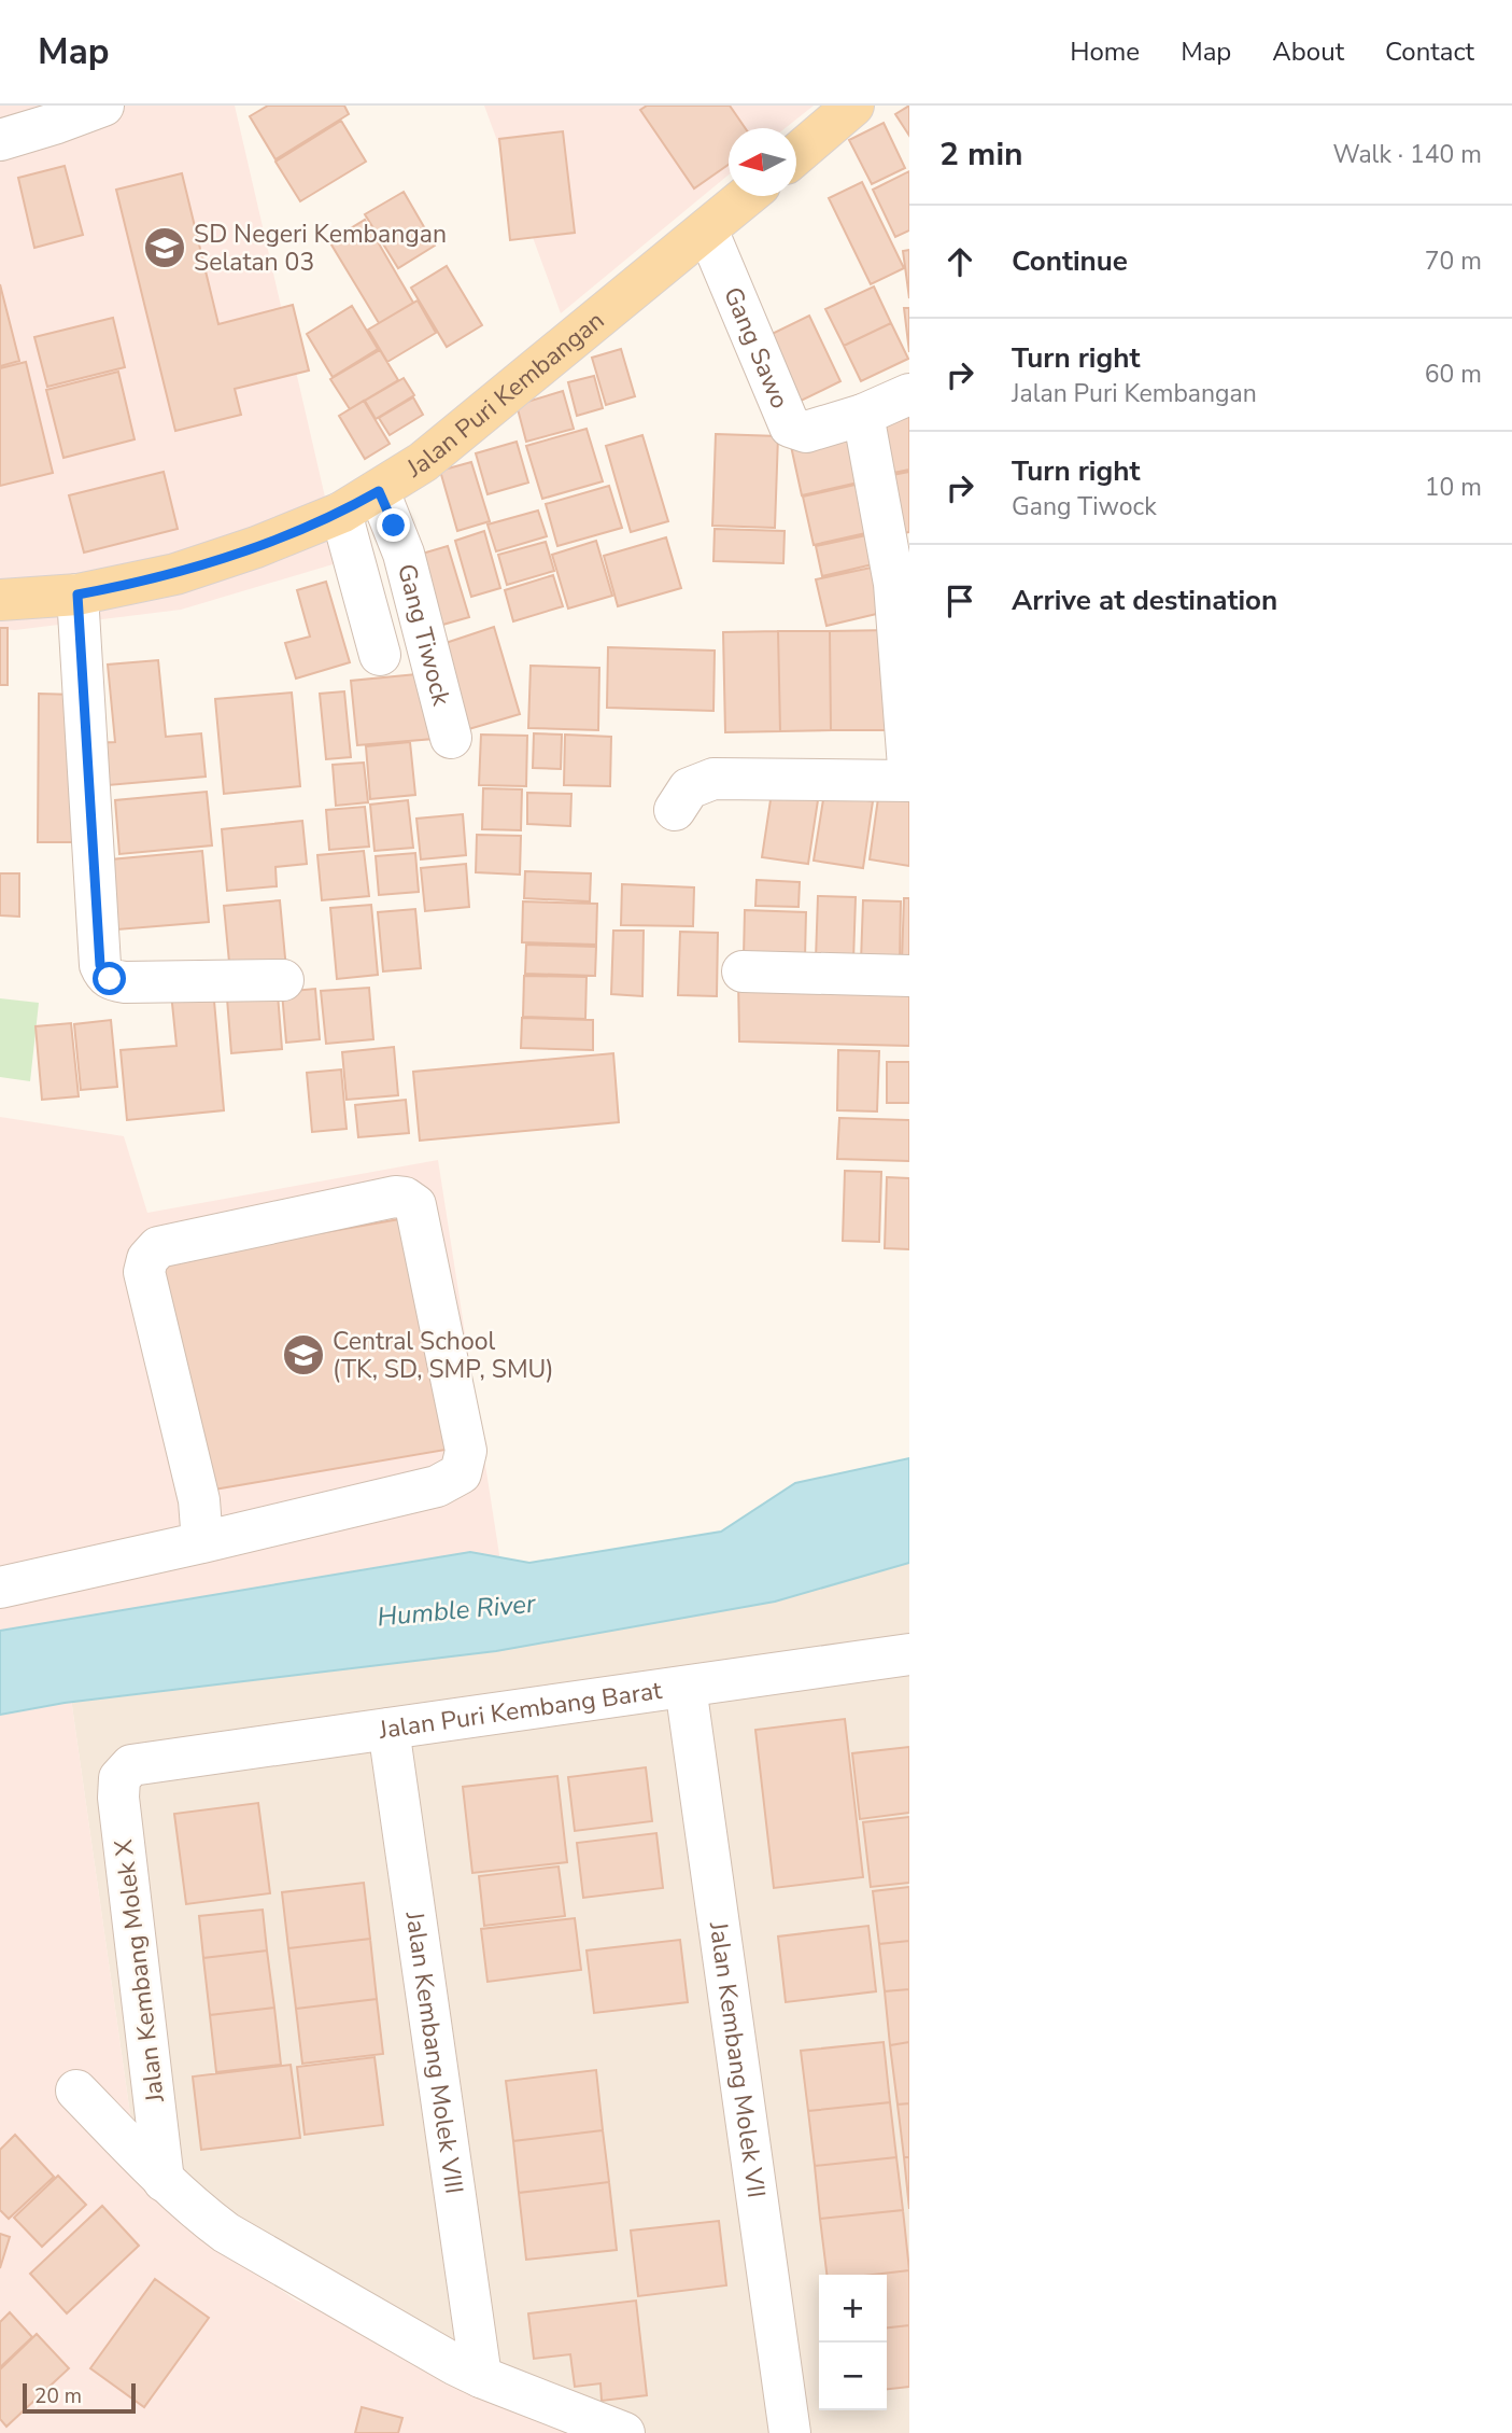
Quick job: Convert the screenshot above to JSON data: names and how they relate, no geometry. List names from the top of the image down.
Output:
{
  "streets": {
    "main road": ["Jalan Puri Kembangan"],
    "street": [
      "Gang Sawo",
      "Gang Tiwock",
      "Jalan Puri Kembang Barat",
      "Jalan Kembang Molek X",
      "Jalan Kembang Molek VIII",
      "Jalan Kembang Molek VII"
    ]
  },
  "crossings": [
    ["Gang Sawo", "Jalan Puri Kembangan"],
    ["Jalan Puri Kembangan", "Gang Tiwock"],
    ["Jalan Puri Kembang Barat", "Jalan Kembang Molek X"],
    ["Jalan Puri Kembang Barat", "Jalan Kembang Molek VIII"],
    ["Jalan Puri Kembang Barat", "Jalan Kembang Molek VII"]
  ],
  "water": ["Humble River"],
  "places": {
    "school or university": ["SD Negeri Kembangan Selatan 03", "Central School (TK, SD, SMP, SMU)"]
  },
  "scale_bar": "20 m",
  "north": "left",
  "page": {
    "header": "Map",
    "nav": [
      "Home",
      "Map",
      "About",
      "Contact"
    ],
    "heading": ["2 min", "Walk · 140 m"],
    "list": [
      ["Continue", "70 m"],
      ["Turn right", "Jalan Puri Kembangan", "60 m"],
      ["Turn right", "Gang Tiwock", "10 m"],
      "Arrive at destination"
    ],
    "map_buttons": ["+", "−"],
    "scale": "20 m"
  }
}
